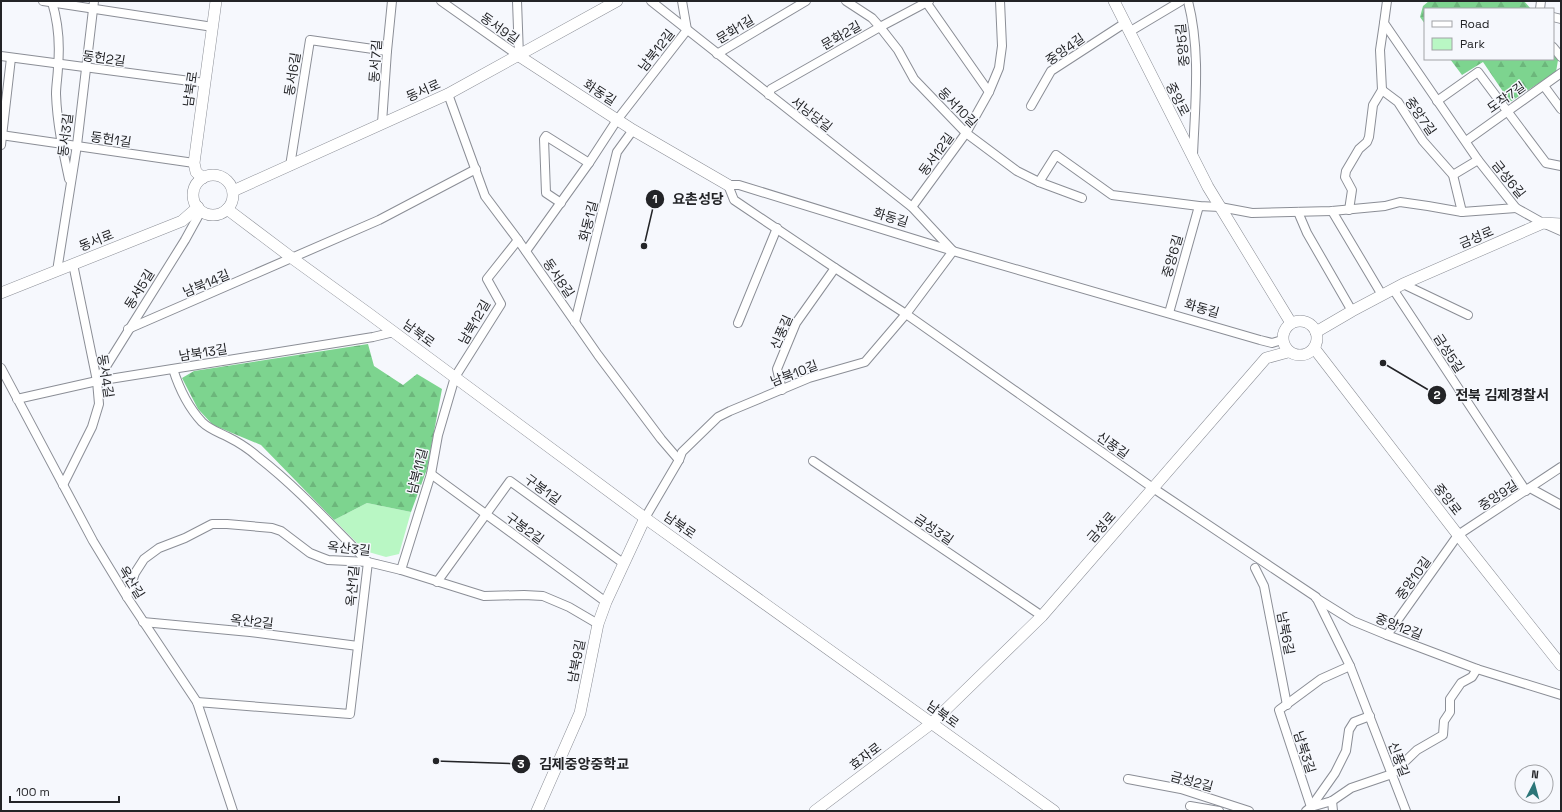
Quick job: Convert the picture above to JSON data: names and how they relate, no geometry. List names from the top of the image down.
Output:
{
  "streets": {
    "street": [
      "동서9길",
      "문화1길",
      "문화2길",
      "중앙5길",
      "중앙4길",
      "남북12길",
      "동헌2길",
      "동서7길",
      "동서6길",
      "남북로",
      "동서로",
      "화동길",
      "도작7길",
      "중앙로",
      "동서10길",
      "서낭당길",
      "중앙7길",
      "동서3길",
      "동헌1길",
      "동서12길",
      "금성6길",
      "화동1길",
      "금성로",
      "중앙6길",
      "동서8길",
      "남북14길",
      "동서5길",
      "신풍길",
      "남북13길",
      "금성5길",
      "남북10길",
      "동서4길",
      "남북11길",
      "구봉1길",
      "중앙9길",
      "구봉2길",
      "금성3길",
      "옥산3길",
      "중앙10길",
      "옥산길",
      "옥산1길",
      "옥산2길",
      "중앙12길",
      "남북6길",
      "남북9길",
      "남북3길",
      "효자로",
      "금성2길"
    ]
  },
  "crossings": [
    ["동서9길", "동서로"],
    ["동서9길", "화동길"],
    ["문화1길", "서낭당길"],
    ["문화2길", "동서10길"],
    ["문화2길", "서낭당길"],
    ["중앙5길", "중앙로"],
    ["중앙4길", "중앙로"],
    ["남북12길", "남북로"],
    ["남북12길", "화동길"],
    ["남북12길", "서낭당길"],
    ["남북12길", "동서8길"],
    ["남북12길", "남북11길"],
    ["동헌2길", "남북로"],
    ["동헌2길", "동서3길"],
    ["동서7길", "동서6길"],
    ["동서7길", "동서로"],
    ["동서6길", "동서로"],
    ["남북로", "동서로"],
    ["남북로", "동헌1길"],
    ["남북로", "금성로"],
    ["남북로", "남북14길"],
    ["남북로", "동서5길"],
    ["남북로", "남북13길"],
    ["남북로", "남북10길"],
    ["남북로", "남북11길"],
    ["남북로", "남북9길"],
    ["남북로", "효자로"],
    ["동서로", "화동길"],
    ["동서로", "동서3길"],
    ["동서로", "동서8길"],
    ["동서로", "동서5길"],
    ["동서로", "동서4길"],
    ["화동길", "중앙로"],
    ["화동길", "서낭당길"],
    ["화동길", "화동1길"],
    ["화동길", "금성로"],
    ["화동길", "중앙6길"],
    ["화동길", "신풍길"],
    ["화동길", "남북10길"],
    ["도작7길", "금성6길"],
    ["중앙로", "금성로"],
    ["중앙로", "중앙9길"],
    ["중앙로", "중앙10길"],
    ["동서10길", "동서12길"],
    ["서낭당길", "동서12길"],
    ["서낭당길", "남북10길"],
    ["중앙7길", "금성6길"],
    ["동서3길", "동헌1길"],
    ["금성6길", "금성로"],
    ["화동1길", "동서8길"],
    ["금성로", "신풍길"],
    ["금성로", "금성5길"],
    ["금성로", "금성3길"],
    ["금성로", "효자로"],
    ["동서8길", "남북10길"],
    ["남북14길", "동서5길"],
    ["동서5길", "남북13길"],
    ["동서5길", "동서4길"],
    ["신풍길", "남북10길"],
    ["신풍길", "중앙12길"],
    ["남북13길", "동서4길"],
    ["남북13길", "옥산길"],
    ["남북13길", "옥산1길"],
    ["금성5길", "중앙9길"],
    ["남북10길", "남북9길"],
    ["동서4길", "옥산길"],
    ["남북11길", "구봉2길"],
    ["남북11길", "옥산3길"],
    ["구봉1길", "구봉2길"],
    ["구봉1길", "옥산3길"],
    ["구봉1길", "남북9길"],
    ["중앙9길", "중앙10길"],
    ["구봉2길", "남북9길"],
    ["옥산3길", "옥산길"],
    ["옥산3길", "옥산1길"],
    ["옥산3길", "남북9길"],
    ["중앙10길", "중앙12길"],
    ["옥산길", "옥산1길"],
    ["옥산길", "옥산2길"],
    ["옥산1길", "옥산2길"],
    ["남북6길", "남북3길"]
  ],
  "places": ["요촌성당", "전북 김제경찰서", "김제중앙중학교"],
  "legend": ["Road", "Park"],
  "scale_bar": "100 m",
  "north": "top"
}
